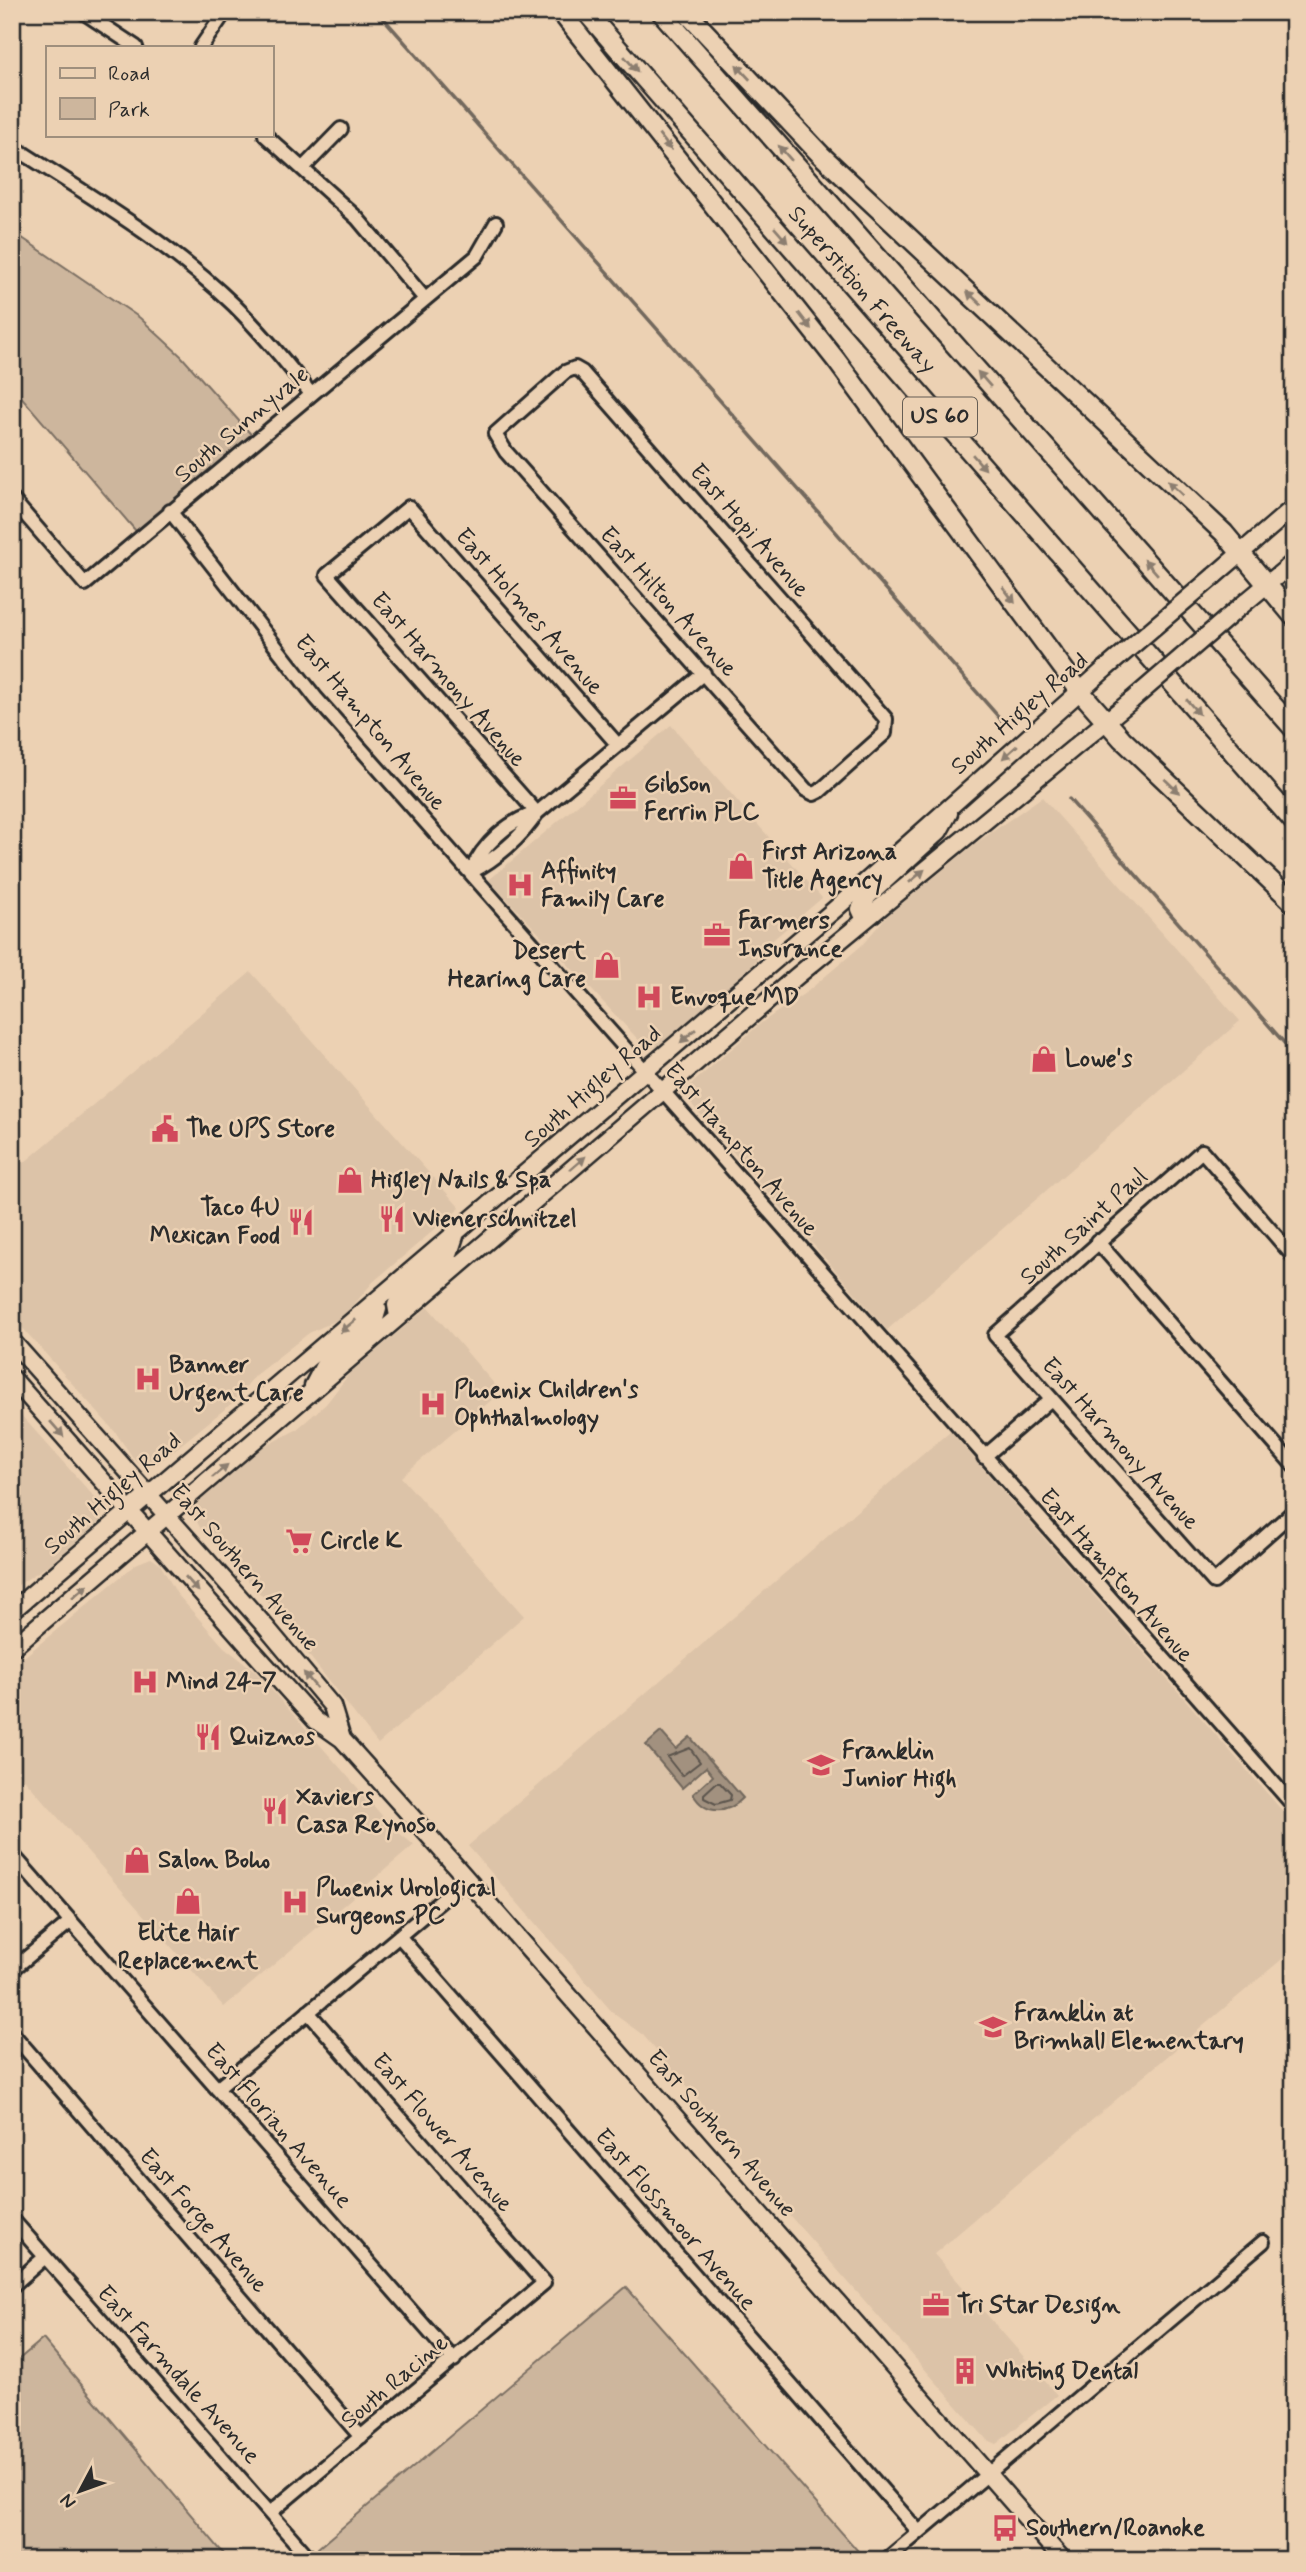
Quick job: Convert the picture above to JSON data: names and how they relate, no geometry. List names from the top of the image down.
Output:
{
  "streets": {
    "highway": ["Superstition Freeway", "US 60"],
    "main road": ["South Higley Road", "East Southern Avenue"],
    "street": [
      "South Sunnyvale",
      "East Hopi Avenue",
      "East Hilton Avenue",
      "East Holmes Avenue",
      "East Harmony Avenue",
      "East Hampton Avenue",
      "South Saint Paul",
      "East Florian Avenue",
      "East Flower Avenue",
      "East Flossmoor Avenue",
      "East Forge Avenue",
      "East Farmdale Avenue",
      "South Racine"
    ]
  },
  "crossings": [
    ["South Sunnyvale", "East Hampton Avenue"],
    ["East Hopi Avenue", "East Hilton Avenue"],
    ["East Holmes Avenue", "East Harmony Avenue"],
    ["East Harmony Avenue", "South Saint Paul"],
    ["South Higley Road", "East Hampton Avenue"],
    ["South Higley Road", "East Southern Avenue"],
    ["East Florian Avenue", "South Racine"],
    ["East Flower Avenue", "South Racine"],
    ["East Forge Avenue", "South Racine"],
    ["East Farmdale Avenue", "South Racine"]
  ],
  "places": {
    "office": ["Gibson Ferrin PLC", "Farmers Insurance", "Tri Star Design"],
    "shop": [
      "First Arizona Title Agency",
      "Desert Hearing Care",
      "Lowe's",
      "Higley Nails & Spa",
      "Salon Boho",
      "Elite Hair Replacement"
    ],
    "hospital": [
      "Affinity Family Care",
      "Envoque MD",
      "Banner Urgent Care",
      "Phoenix Children's Ophthalmology",
      "Mind 24-7",
      "Phoenix Urological Surgeons PC"
    ],
    "public building": ["The UPS Store"],
    "restaurant": [
      "Wienerschnitzel",
      "Taco 4U Mexican Food",
      "Quiznos",
      "Xaviers Casa Reynoso"
    ],
    "supermarket": ["Circle K"],
    "school or university": ["Franklin Junior High", "Franklin at Brimhall Elementary"],
    "building": ["Whiting Dental"],
    "bus stop": ["Southern/Roanoke"]
  },
  "legend": ["Road", "Park"],
  "north": "bottom left"
}
